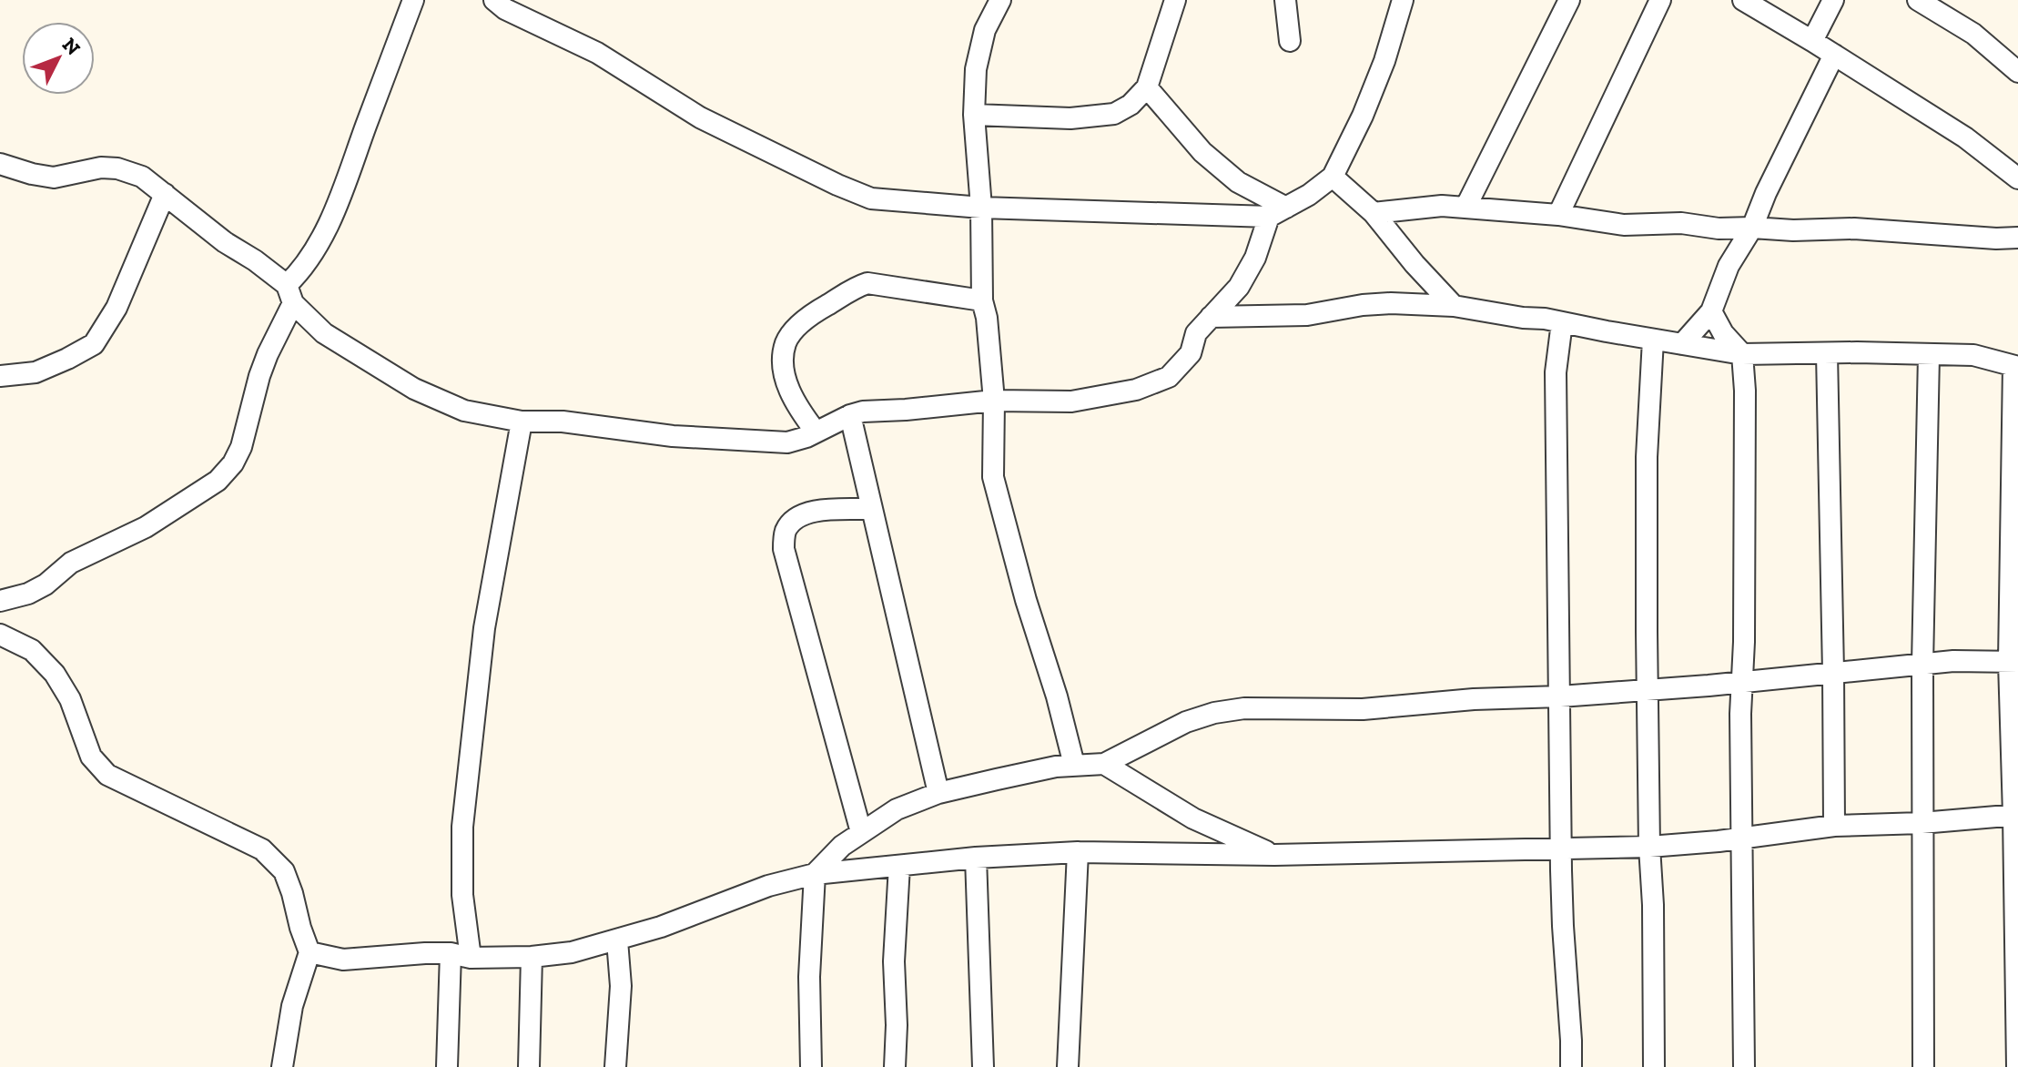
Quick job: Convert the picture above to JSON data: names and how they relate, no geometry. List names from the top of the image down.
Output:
{
  "north": "top right"
}
